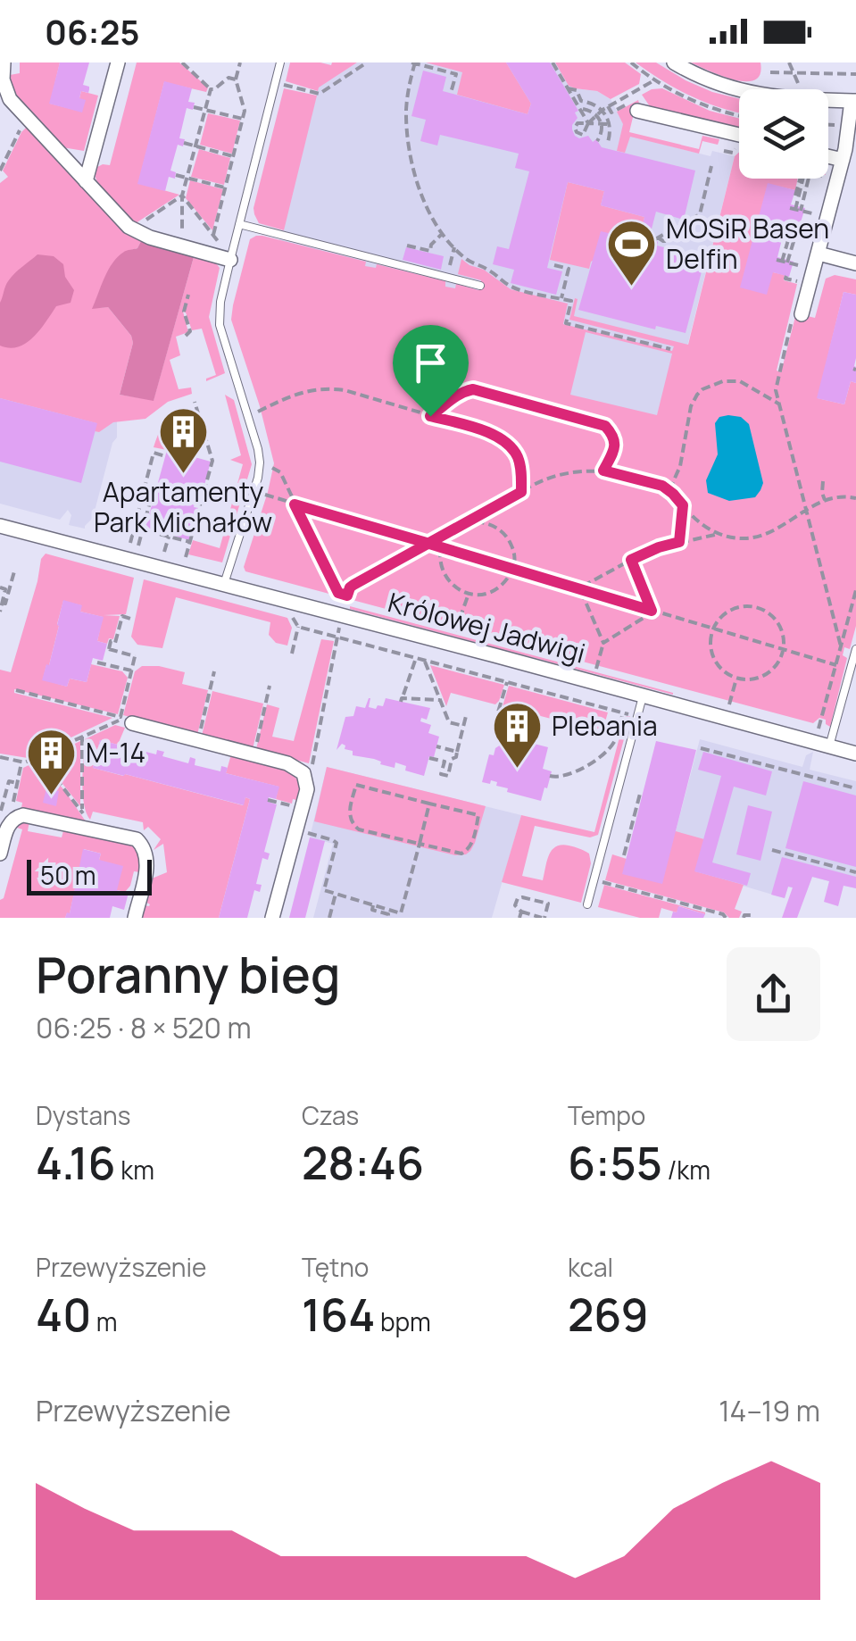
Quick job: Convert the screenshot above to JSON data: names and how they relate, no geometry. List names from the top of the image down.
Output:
{
  "streets": {
    "street": ["Królowej Jadwigi"]
  },
  "places": {
    "sports": ["MOSiR Basen Delfin"],
    "building": ["Apartamenty Park Michałów", "Plebania", "M-14"]
  },
  "scale_bar": "50 m",
  "page": {
    "status": "06:25",
    "scale": "50 m",
    "heading": ["Poranny bieg", "06:25 · 8 × 520 m"],
    "stats": [
      ["Dystans", "4.16 km"],
      ["Czas", "28:46"],
      ["Tempo", "6:55 /km"],
      ["Przewyższenie", "40 m"],
      ["Tętno", "164 bpm"],
      ["kcal", "269"]
    ],
    "chart": ["Przewyższenie", "14–19 m"]
  }
}
